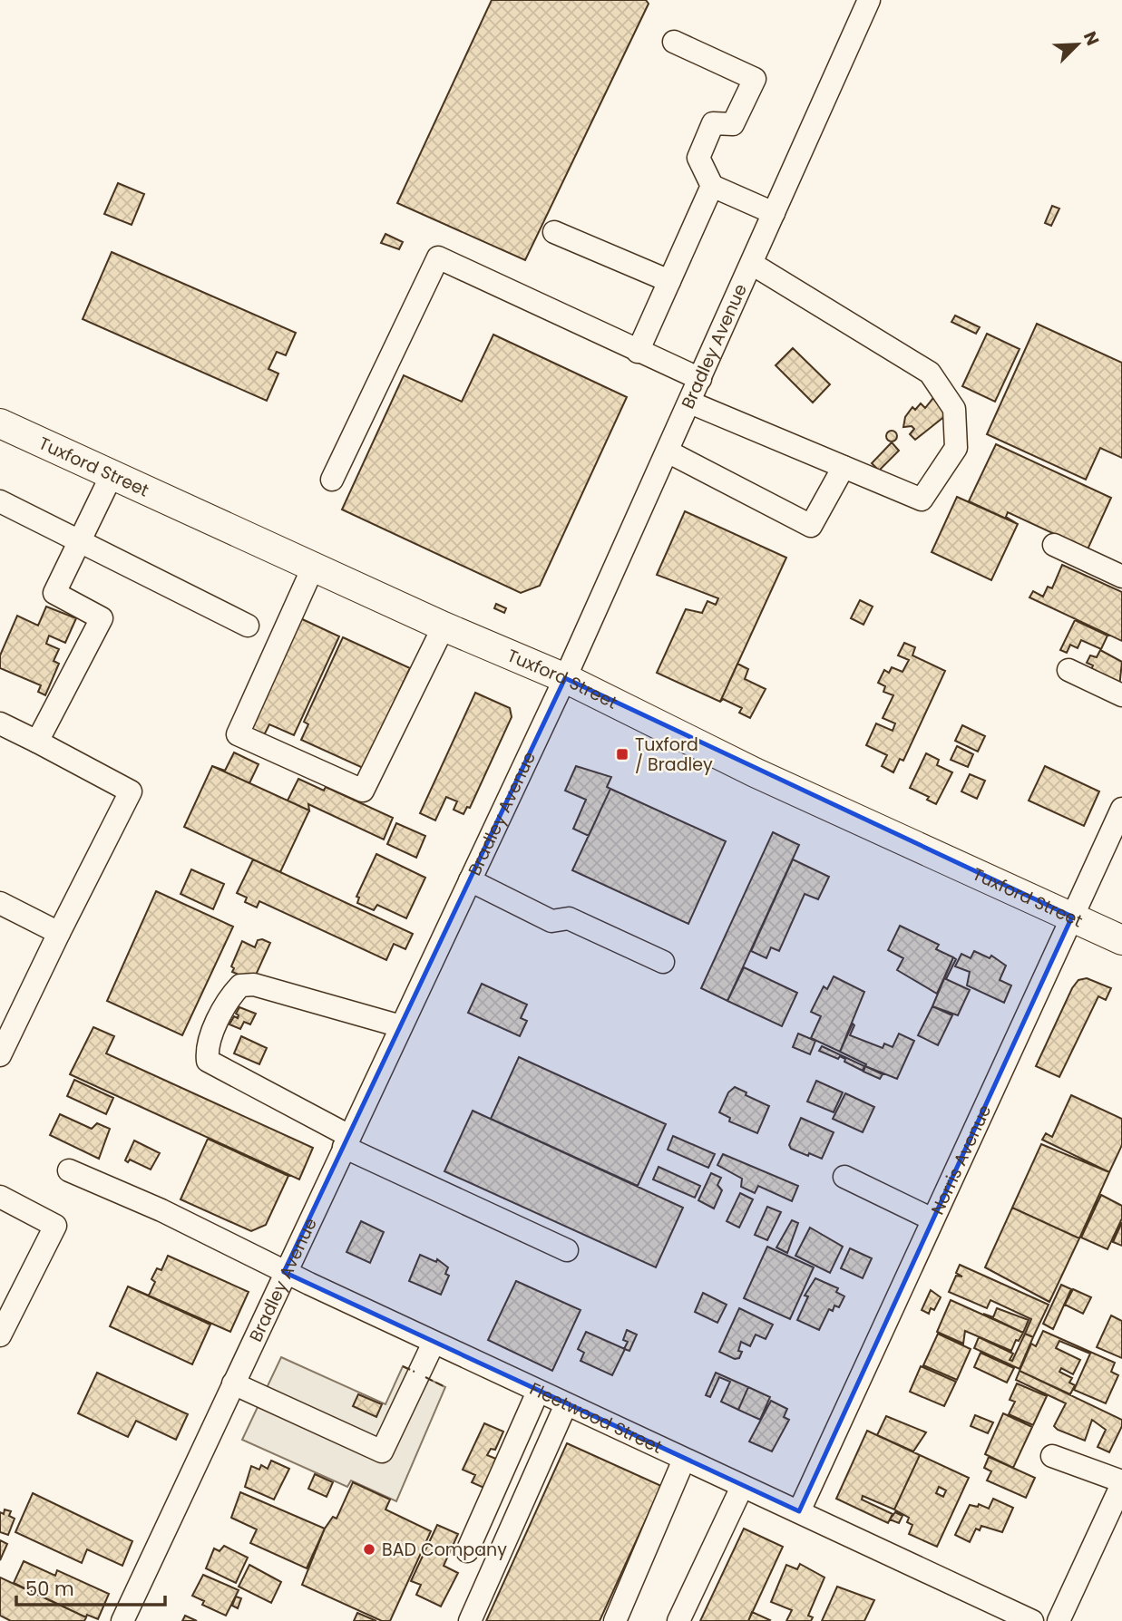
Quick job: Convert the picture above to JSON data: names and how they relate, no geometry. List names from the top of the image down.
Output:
{
  "streets": {
    "main road": ["Tuxford Street"],
    "street": ["Bradley Avenue", "Norris Avenue", "Fleetwood Street"]
  },
  "crossings": [
    ["Bradley Avenue", "Tuxford Street"],
    ["Bradley Avenue", "Fleetwood Street"],
    ["Tuxford Street", "Norris Avenue"],
    ["Norris Avenue", "Fleetwood Street"]
  ],
  "places": {
    "transit": ["Tuxford / Bradley"],
    "other": ["BAD Company"]
  },
  "scale_bar": "50 m",
  "north": "top right"
}
